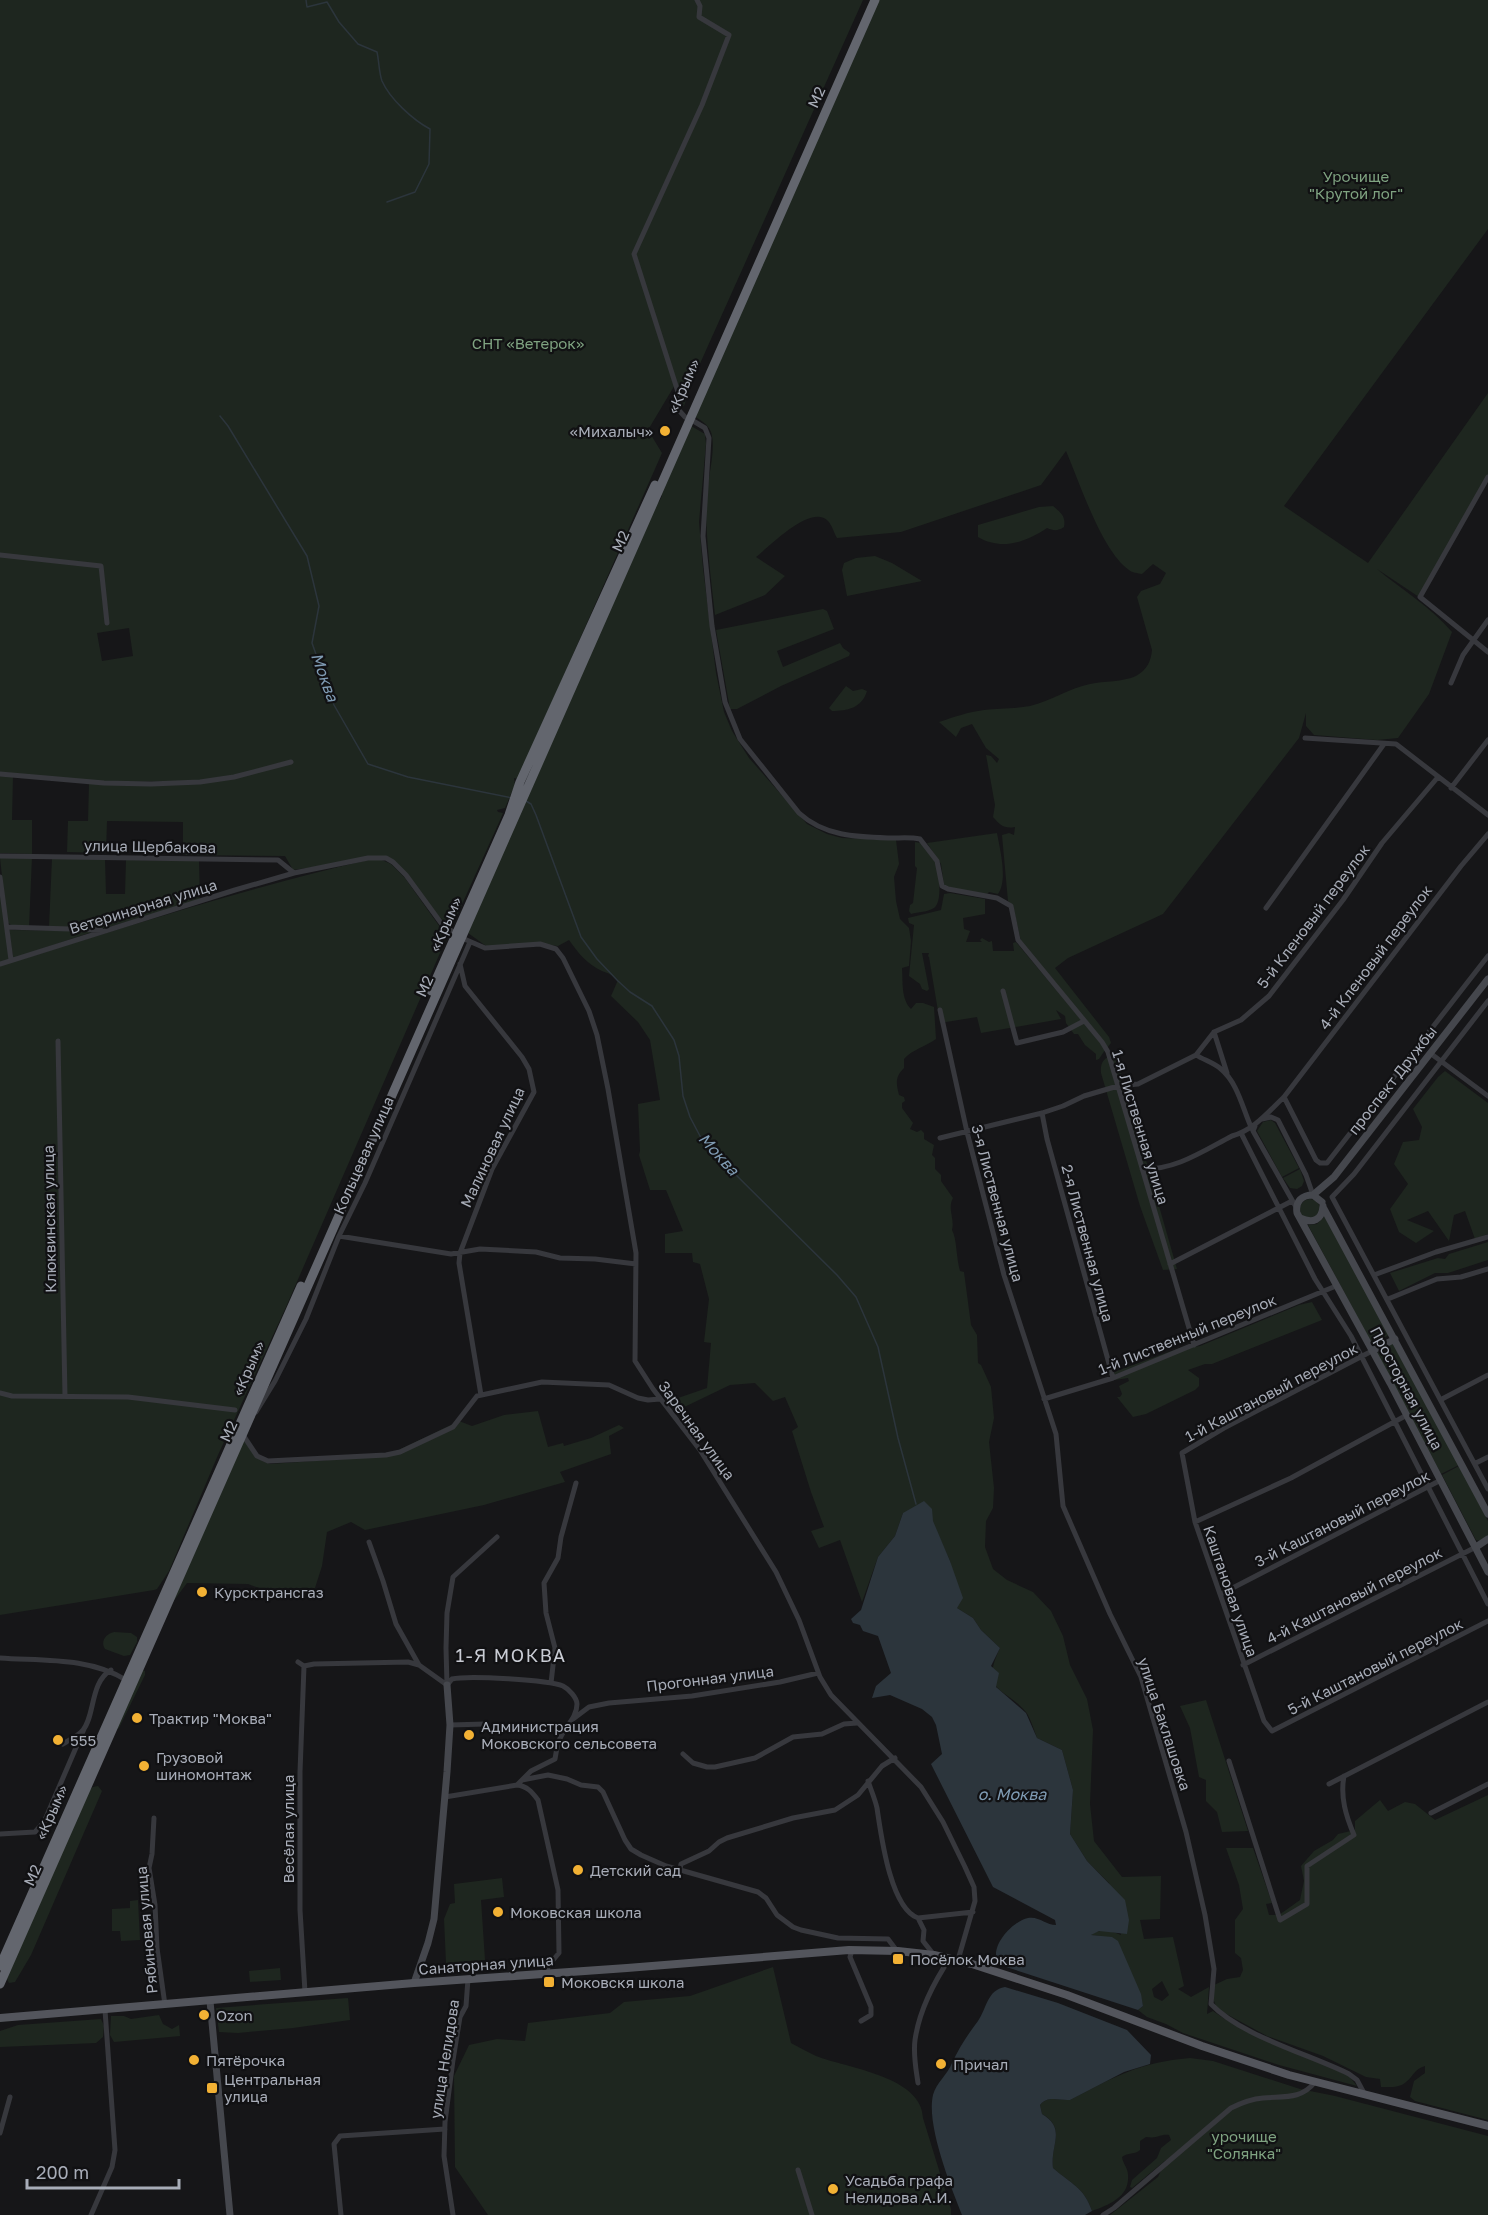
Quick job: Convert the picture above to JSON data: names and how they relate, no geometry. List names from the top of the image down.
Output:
{
  "streets": {
    "highway": ["М2", "«Крым»"],
    "main road": ["проспект Дружбы", "Просторная улица", "Санаторная улица"],
    "street": [
      "улица Щербакова",
      "Ветеринарная улица",
      "5-й Кленовый переулок",
      "4-й Кленовый переулок",
      "1-я Лиственная улица",
      "Малиновая улица",
      "Кольцевая улица",
      "3-я Лиственная улица",
      "Клюквинская улица",
      "2-я Лиственная улица",
      "1-й Лиственный переулок",
      "1-й Каштановый переулок",
      "Заречная улица",
      "3-й Каштановый переулок",
      "Каштановая улица",
      "4-й Каштановый переулок",
      "5-й Каштановый переулок",
      "Прогонная улица",
      "улица Баклашовка",
      "Весёлая улица",
      "Рябиновая улица",
      "улица Нелидова"
    ]
  },
  "crossings": [
    ["М2", "«Крым»"],
    ["М2", "Ветеринарная улица"],
    ["М2", "1-я Лиственная улица"],
    ["М2", "Кольцевая улица"],
    ["М2", "Заречная улица"],
    ["«Крым»", "1-я Лиственная улица"],
    ["улица Щербакова", "Ветеринарная улица"],
    ["Ветеринарная улица", "Кольцевая улица"],
    ["Ветеринарная улица", "Заречная улица"],
    ["проспект Дружбы", "Просторная улица"],
    ["1-я Лиственная улица", "1-й Лиственный переулок"],
    ["Малиновая улица", "Кольцевая улица"],
    ["Кольцевая улица", "Заречная улица"],
    ["3-я Лиственная улица", "1-й Лиственный переулок"],
    ["3-я Лиственная улица", "улица Баклашовка"],
    ["2-я Лиственная улица", "1-й Лиственный переулок"],
    ["1-й Лиственный переулок", "Просторная улица"],
    ["Просторная улица", "1-й Каштановый переулок"],
    ["Просторная улица", "3-й Каштановый переулок"],
    ["Просторная улица", "4-й Каштановый переулок"],
    ["1-й Каштановый переулок", "Каштановая улица"],
    ["Заречная улица", "Прогонная улица"],
    ["Заречная улица", "Санаторная улица"],
    ["3-й Каштановый переулок", "Каштановая улица"],
    ["Каштановая улица", "4-й Каштановый переулок"],
    ["Каштановая улица", "5-й Каштановый переулок"],
    ["улица Баклашовка", "Санаторная улица"],
    ["Весёлая улица", "Санаторная улица"],
    ["Рябиновая улица", "Санаторная улица"],
    ["Санаторная улица", "улица Нелидова"]
  ],
  "districts": ["1-Я МОКВА"],
  "water": ["Моква", "о. Моква"],
  "parks": ["Урочище \"Крутой лог\"", "СНТ «Ветерок»", "урочище \"Солянка\""],
  "places": {
    "other": [
      "«Михалыч»",
      "Курсктрансгаз",
      "Трактир \"Моква\"",
      "Администрация Моковского сельсовета",
      "555",
      "Грузовой шиномонтаж",
      "Детский сад",
      "Моковская школа",
      "Ozon",
      "Пятёрочка",
      "Причал",
      "Усадьба графа Нелидова А.И."
    ],
    "transit": ["Посёлок Моква", "Моковскя школа", "Центральная улица"]
  },
  "scale_bar": "200 m"
}
